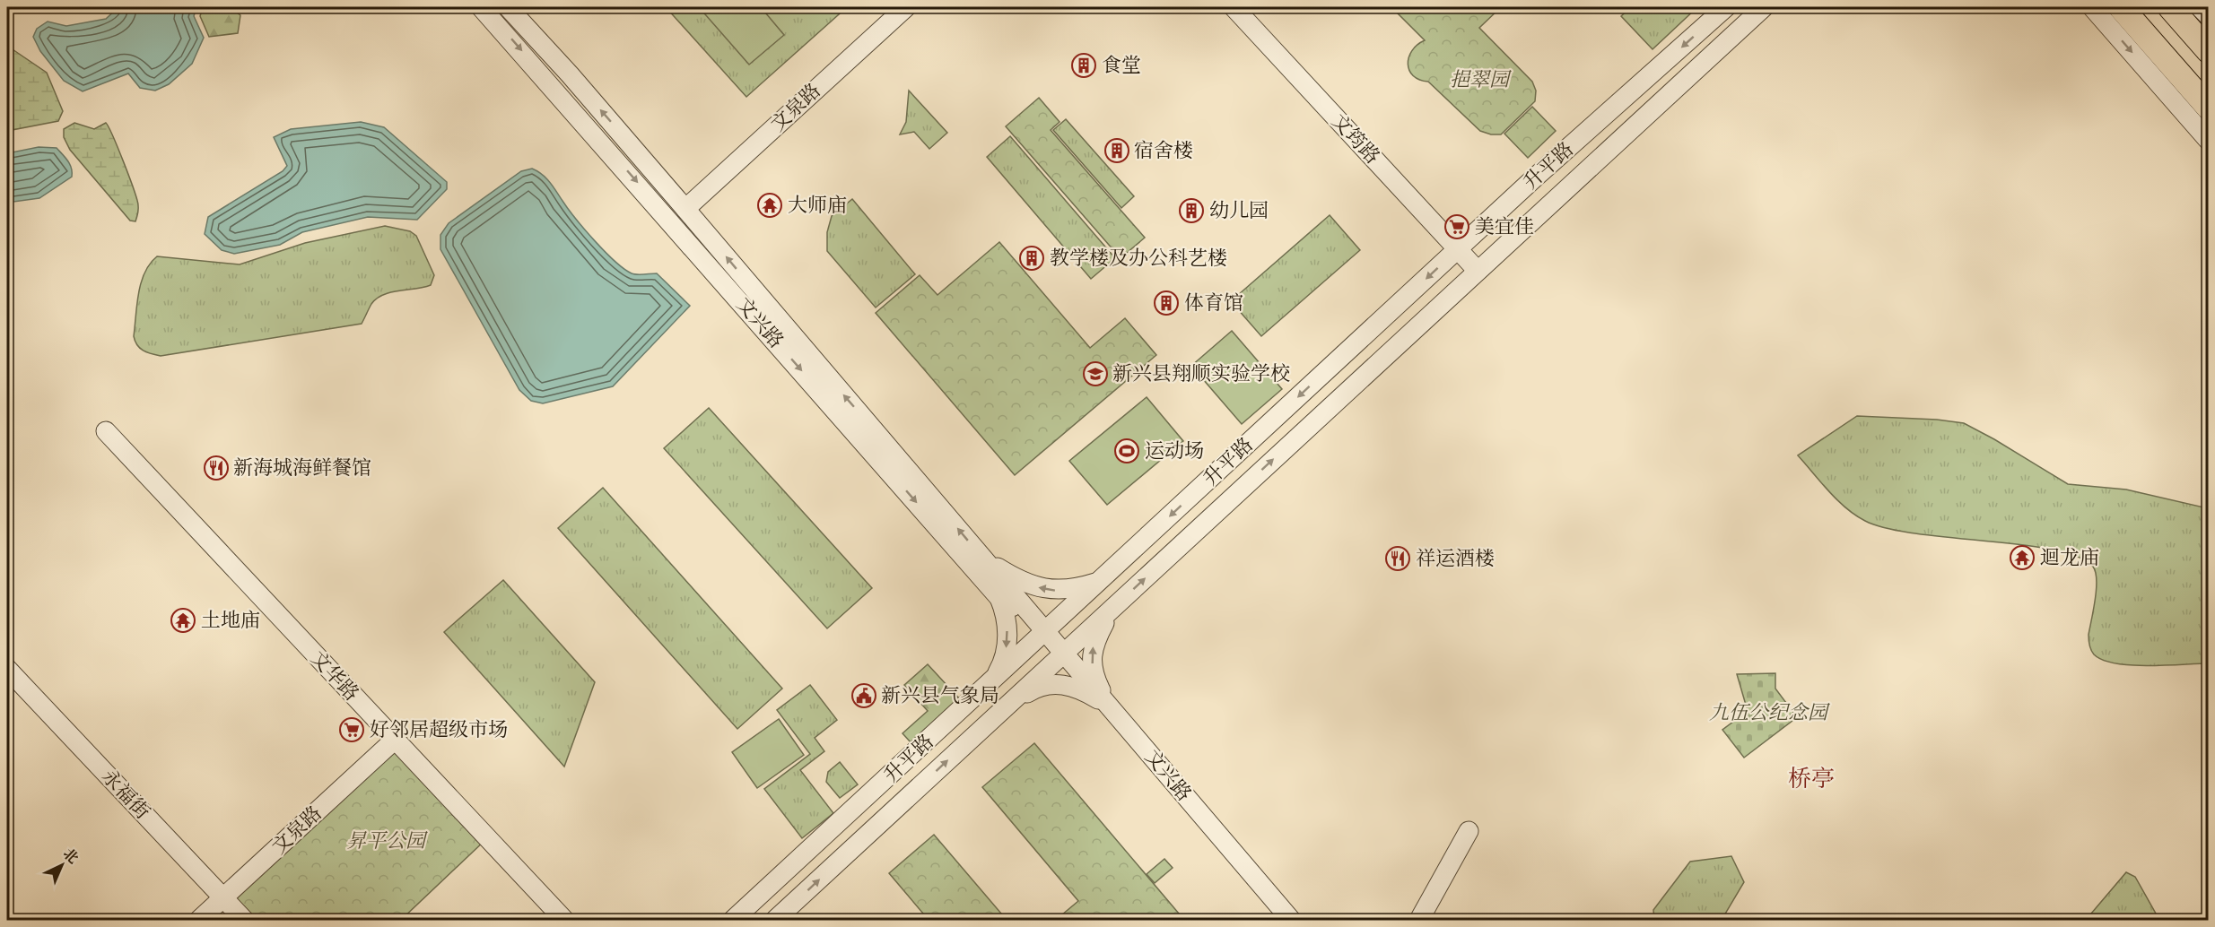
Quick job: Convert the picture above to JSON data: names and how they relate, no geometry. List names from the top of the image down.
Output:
{
  "streets": {
    "street": [
      "文泉路",
      "文筠路",
      "升平路",
      "文兴路",
      "文华路",
      "永福街"
    ]
  },
  "crossings": [
    ["文泉路", "文兴路"],
    ["文泉路", "文华路"],
    ["文泉路", "永福街"],
    ["文筠路", "升平路"],
    ["升平路", "文兴路"]
  ],
  "districts": ["桥亭"],
  "parks": ["挹翠园", "九伍公纪念园", "昇平公园"],
  "places": {
    "building": [
      "食堂",
      "宿舍楼",
      "幼儿园",
      "教学楼及办公科艺楼",
      "体育馆"
    ],
    "temple": ["大师庙", "迴龙庙", "土地庙"],
    "supermarket": ["美宜佳", "好邻居超级市场"],
    "school or university": ["新兴县翔顺实验学校"],
    "sports": ["运动场"],
    "restaurant": ["新海城海鲜餐馆", "祥运酒楼"],
    "public building": ["新兴县气象局"]
  },
  "north": "top right"
}
